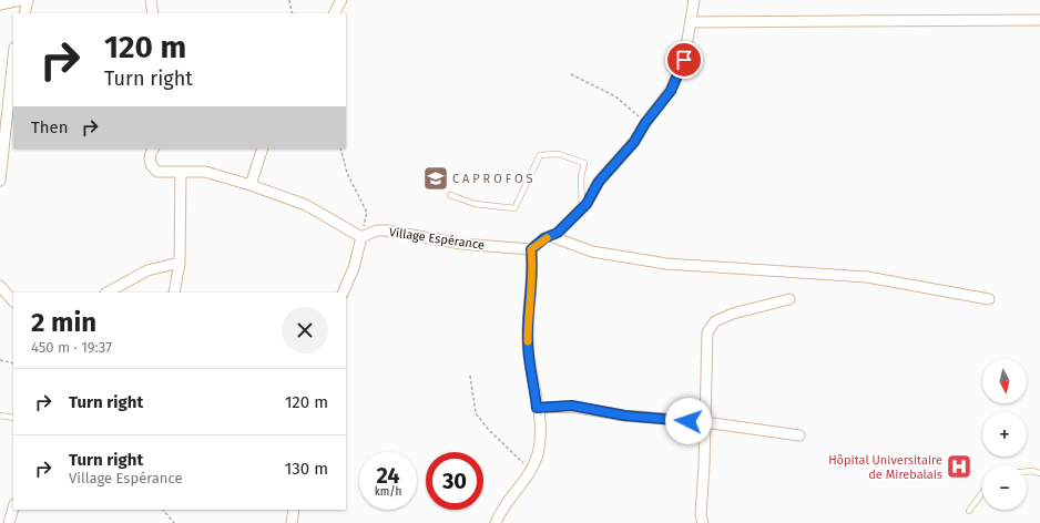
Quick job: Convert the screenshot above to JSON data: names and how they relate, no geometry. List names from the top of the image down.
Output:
{
  "streets": {
    "street": ["Village Espérance"]
  },
  "places": {
    "school or university": ["C A P R O F O S"],
    "hospital": ["Hôpital Universitaire de Mirebalais"]
  },
  "north": "bottom",
  "page": {
    "turn": ["120 m", "Turn right"],
    "then": "Then",
    "heading": ["2 min", "450 m · 19:37"],
    "map_buttons": ["+", "−"],
    "list": [
      {
        "name": "Turn right",
        "value": "120 m"
      },
      {
        "name": "Turn right",
        "note": "Village Espérance",
        "value": "130 m"
      }
    ],
    "speed": "24 km/h",
    "limit": "30"
  }
}
